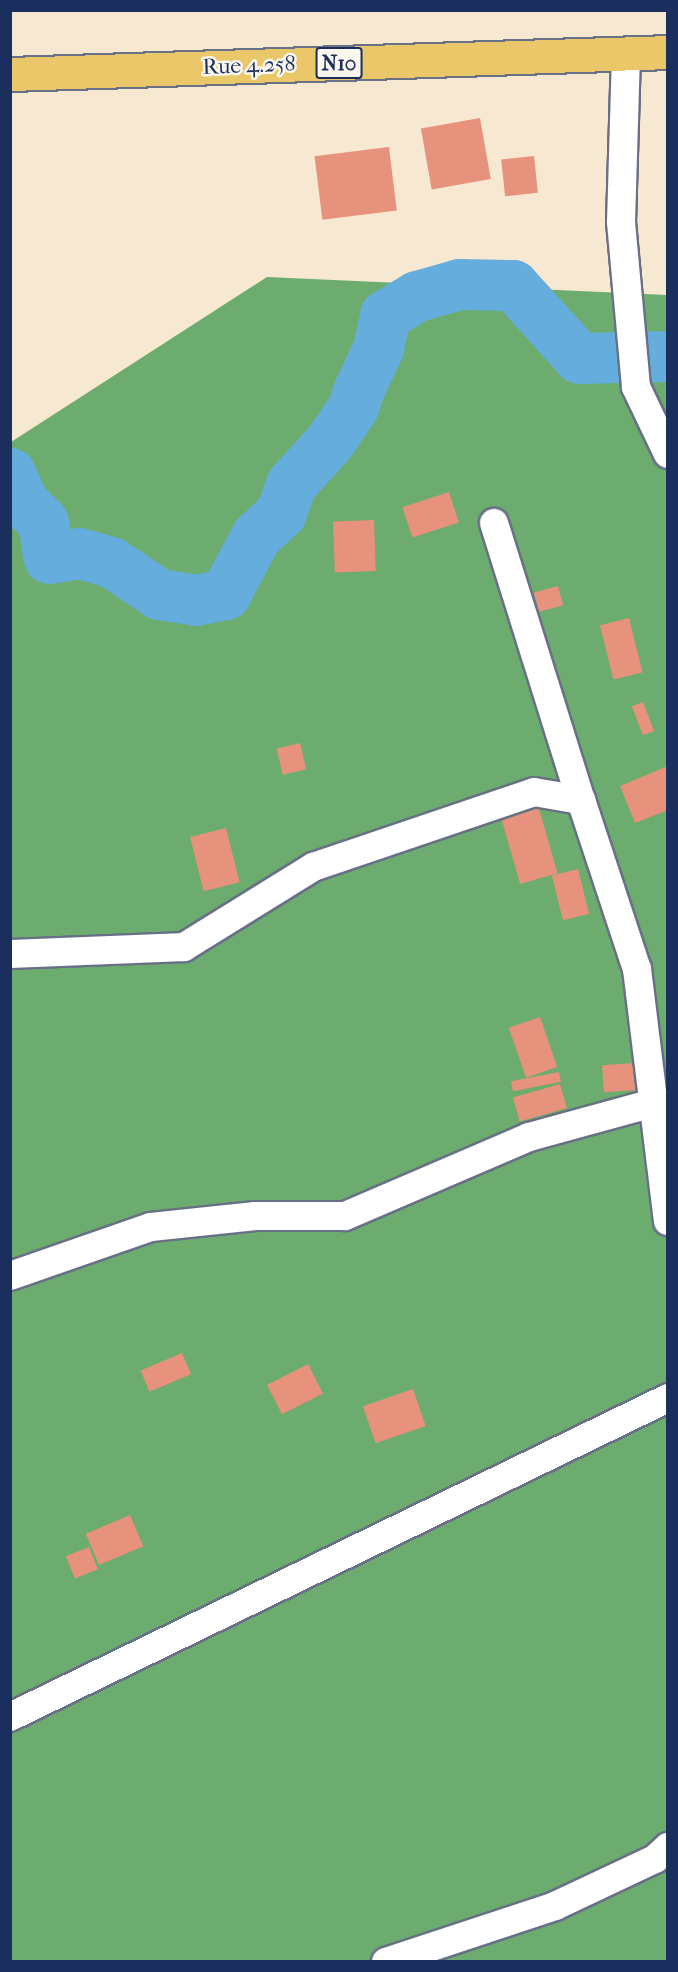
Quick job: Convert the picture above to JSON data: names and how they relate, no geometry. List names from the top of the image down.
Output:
{
  "streets": {
    "highway": ["N10", "Rue 4.258"]
  }
}
